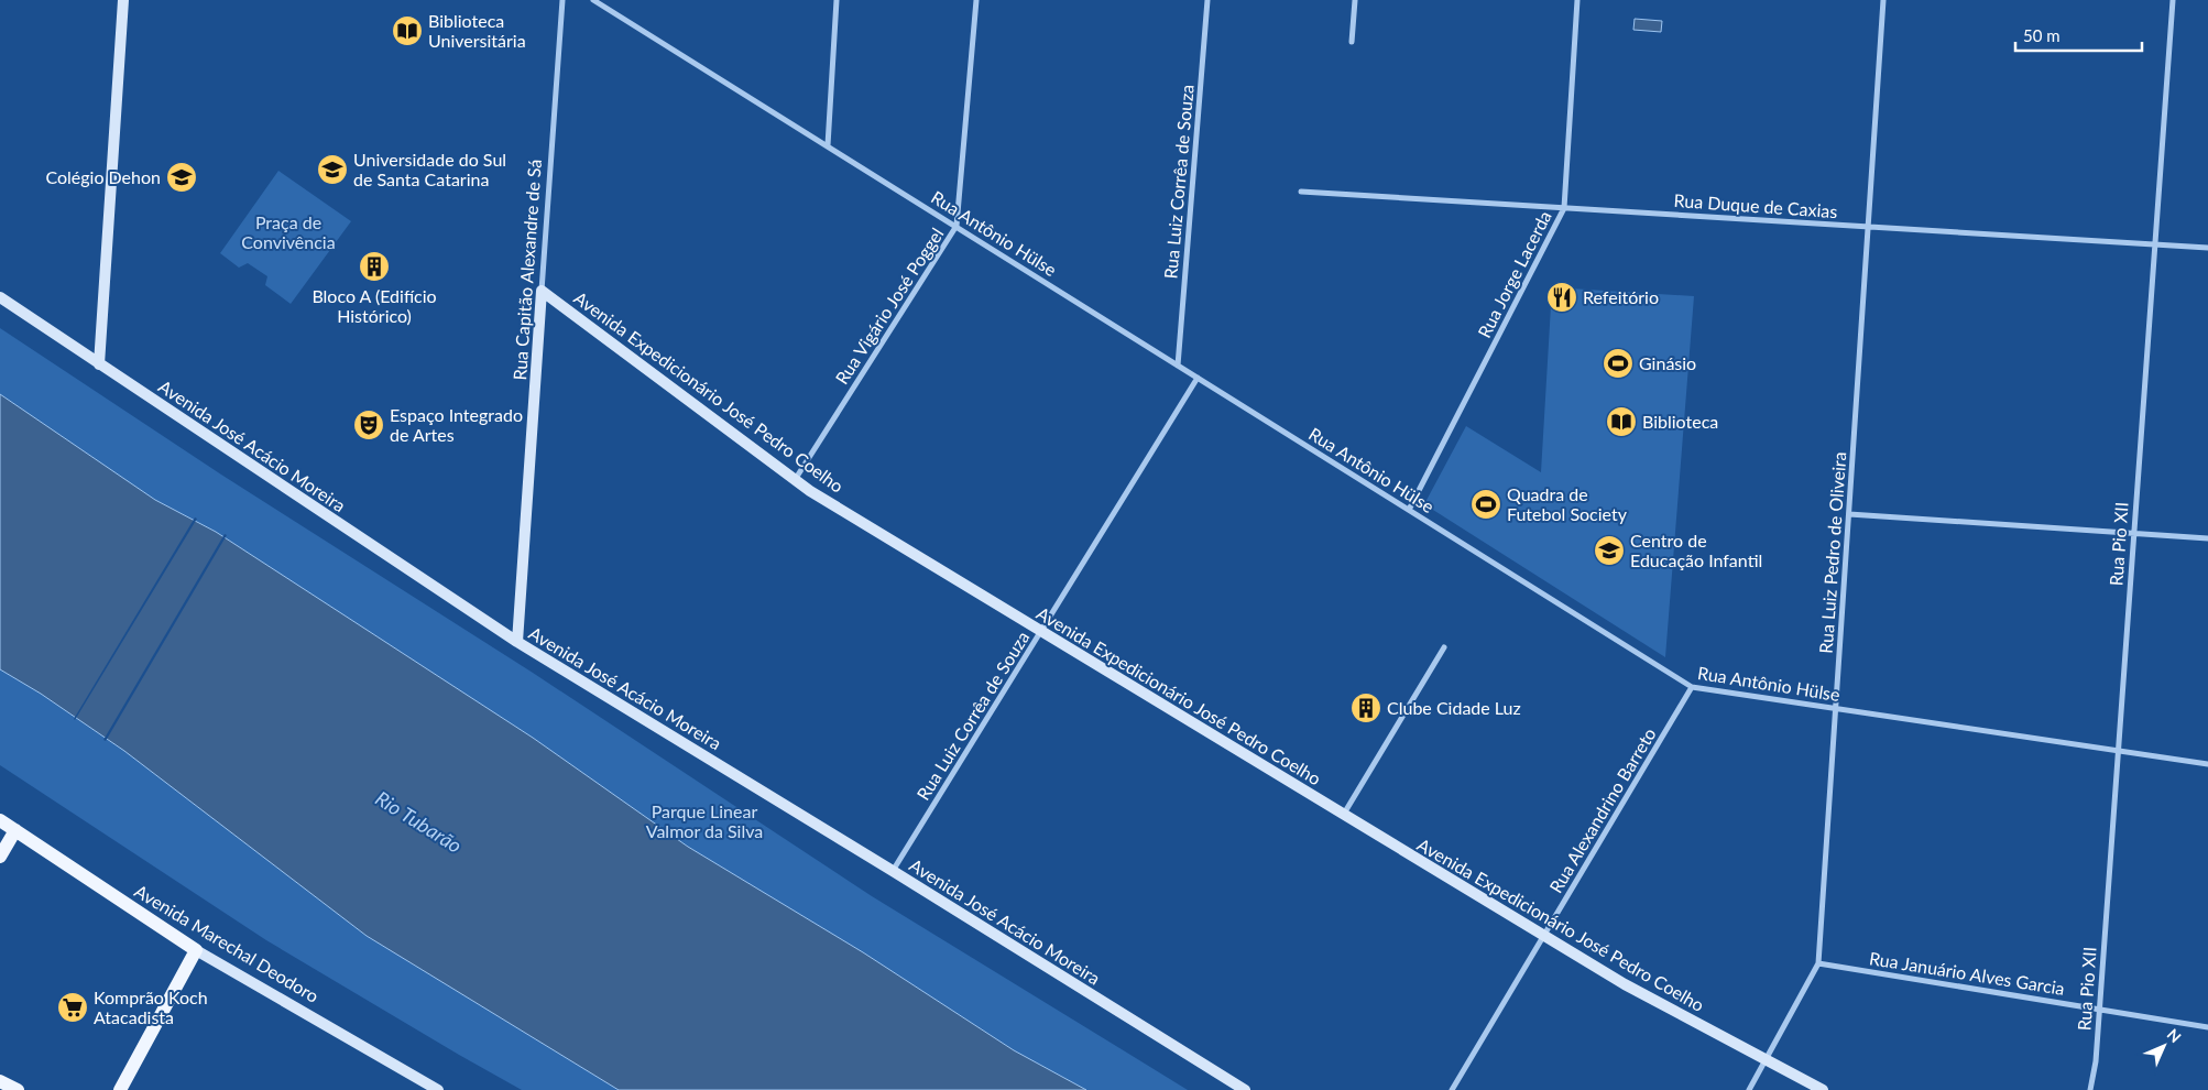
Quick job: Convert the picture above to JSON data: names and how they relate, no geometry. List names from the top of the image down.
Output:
{
  "streets": {
    "main road": ["Avenida Marechal Deodoro"],
    "street": [
      "Rua Luiz Corrêa de Souza",
      "Rua Duque de Caxias",
      "Rua Antônio Hülse",
      "Rua Capitão Alexandre de Sá",
      "Rua Jorge Lacerda",
      "Rua Vigário José Poggel",
      "Avenida Expedicionário José Pedro Coelho",
      "Avenida José Acácio Moreira",
      "Rua Pio XII",
      "Rua Luiz Pedro de Oliveira",
      "Rua Alexandrino Barreto",
      "Rua Januário Alves Garcia"
    ]
  },
  "crossings": [
    ["Rua Luiz Corrêa de Souza", "Rua Antônio Hülse"],
    ["Rua Luiz Corrêa de Souza", "Avenida Expedicionário José Pedro Coelho"],
    ["Rua Luiz Corrêa de Souza", "Avenida José Acácio Moreira"],
    ["Rua Duque de Caxias", "Rua Jorge Lacerda"],
    ["Rua Duque de Caxias", "Rua Pio XII"],
    ["Rua Duque de Caxias", "Rua Luiz Pedro de Oliveira"],
    ["Rua Antônio Hülse", "Rua Jorge Lacerda"],
    ["Rua Antônio Hülse", "Rua Vigário José Poggel"],
    ["Rua Antônio Hülse", "Rua Pio XII"],
    ["Rua Antônio Hülse", "Rua Luiz Pedro de Oliveira"],
    ["Rua Antônio Hülse", "Rua Alexandrino Barreto"],
    ["Rua Capitão Alexandre de Sá", "Avenida Expedicionário José Pedro Coelho"],
    ["Rua Capitão Alexandre de Sá", "Avenida José Acácio Moreira"],
    ["Rua Vigário José Poggel", "Avenida Expedicionário José Pedro Coelho"],
    ["Avenida Expedicionário José Pedro Coelho", "Rua Luiz Pedro de Oliveira"],
    ["Avenida Expedicionário José Pedro Coelho", "Rua Alexandrino Barreto"],
    ["Rua Pio XII", "Rua Januário Alves Garcia"],
    ["Rua Luiz Pedro de Oliveira", "Rua Januário Alves Garcia"]
  ],
  "water": ["Rio Tubarão"],
  "parks": ["Praça de Convivência", "Parque Linear Valmor da Silva"],
  "places": {
    "library": ["Biblioteca Universitária", "Biblioteca"],
    "school or university": ["Universidade do Sul de Santa Catarina", "Colégio Dehon", "Centro de Educação Infantil"],
    "building": ["Bloco A (Edifício Histórico)", "Clube Cidade Luz"],
    "restaurant": ["Refeitório"],
    "sports": ["Ginásio", "Quadra de Futebol Society"],
    "theatre": ["Espaço Integrado de Artes"],
    "supermarket": ["Komprão Koch Atacadista"]
  },
  "scale_bar": "50 m",
  "north": "top right"
}
